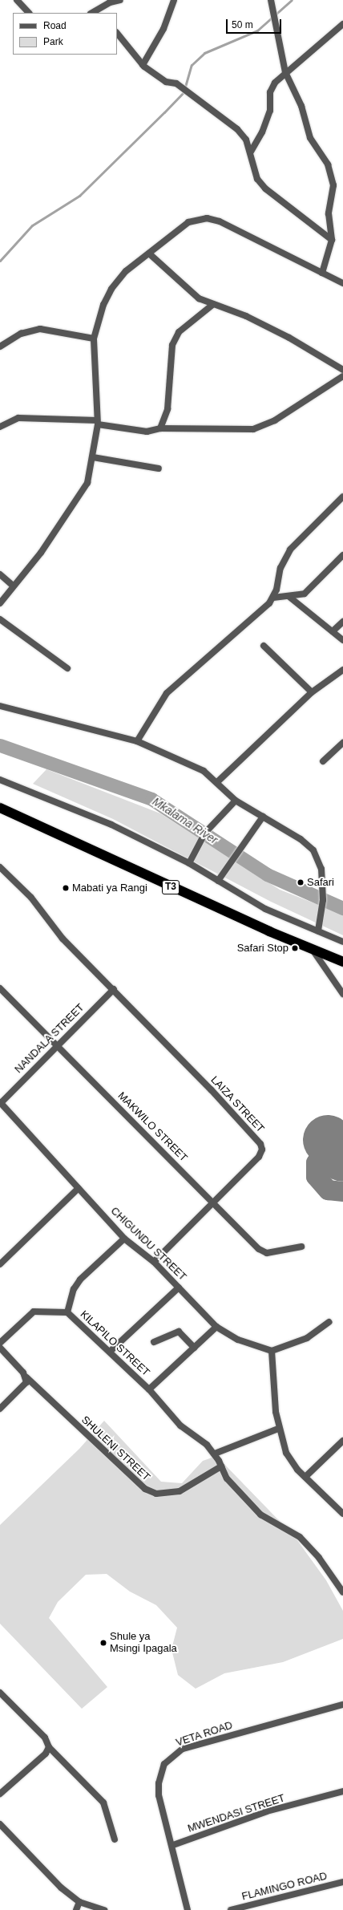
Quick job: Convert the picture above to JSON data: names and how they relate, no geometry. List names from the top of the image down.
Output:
{
  "streets": {
    "highway": ["T3"],
    "street": [
      "NANDALA STREET",
      "LAIZA STREET",
      "MAKWILO STREET",
      "CHIGUNDU STREET",
      "KILAPILO STREET",
      "SHULENI STREET",
      "VETA ROAD",
      "MWENDASI STREET",
      "FLAMINGO ROAD"
    ]
  },
  "crossings": [
    ["NANDALA STREET", "LAIZA STREET"],
    ["NANDALA STREET", "MAKWILO STREET"],
    ["NANDALA STREET", "CHIGUNDU STREET"],
    ["LAIZA STREET", "MAKWILO STREET"],
    ["LAIZA STREET", "CHIGUNDU STREET"],
    ["CHIGUNDU STREET", "KILAPILO STREET"],
    ["VETA ROAD", "MWENDASI STREET"]
  ],
  "water": ["Mkalama River"],
  "places": [
    "Safari",
    "Mabati ya Rangi",
    "Safari Stop",
    "Shule ya Msingi Ipagala"
  ],
  "legend": ["Road", "Park"],
  "scale_bar": "50 m"
}
